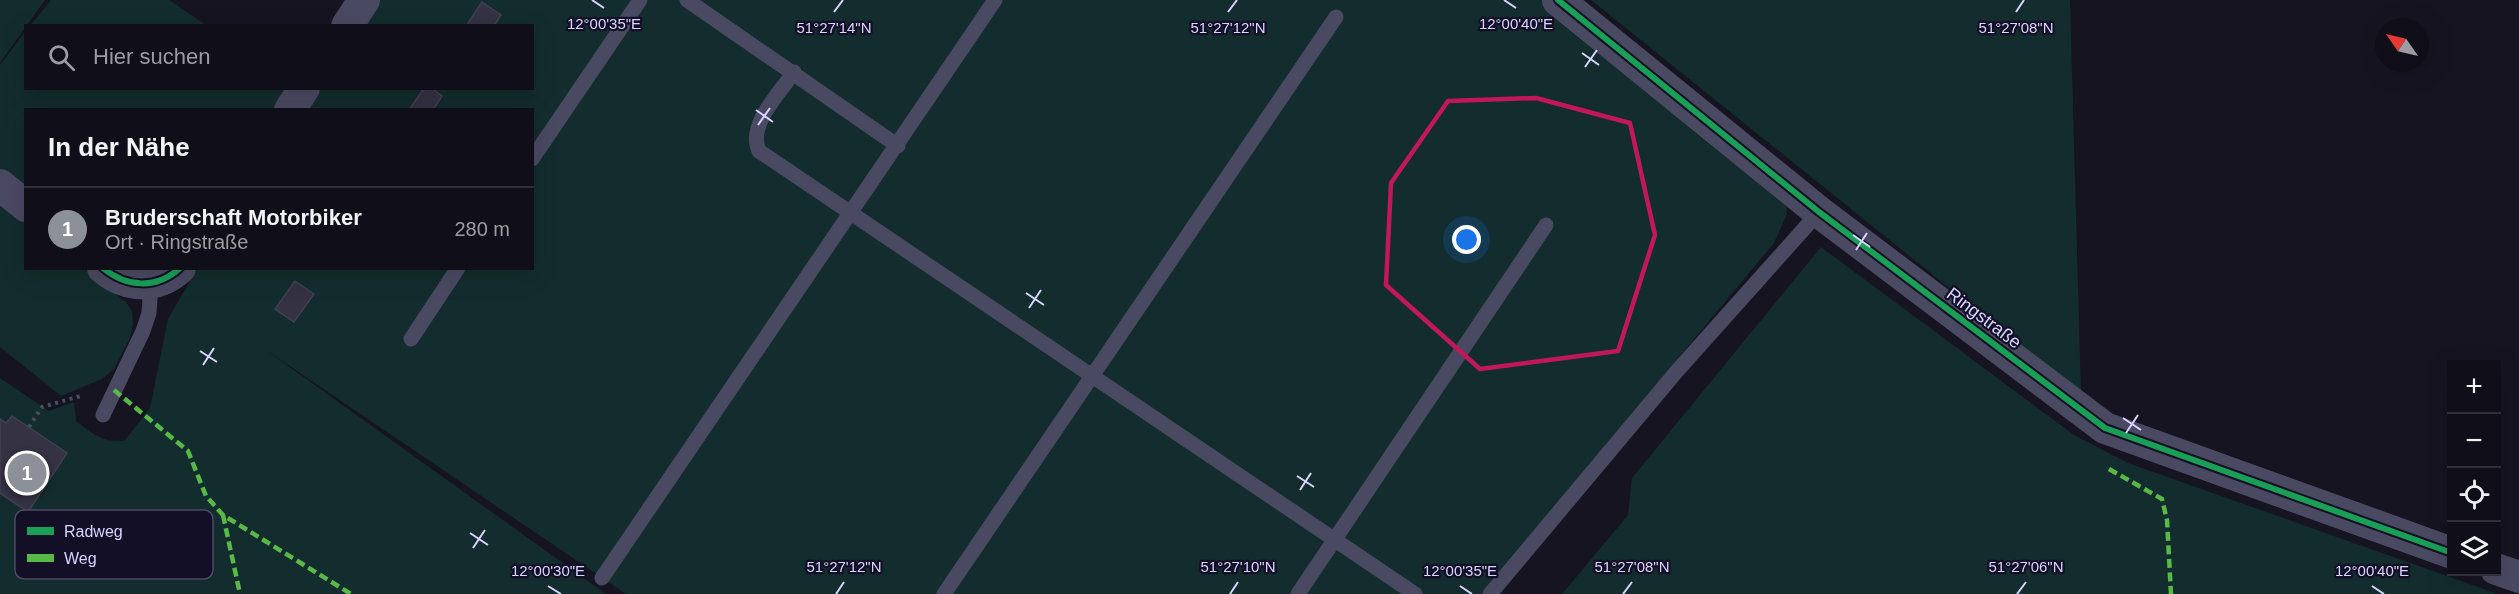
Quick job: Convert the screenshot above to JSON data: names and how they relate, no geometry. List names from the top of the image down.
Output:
{
  "streets": {
    "street": ["Ringstraße"]
  },
  "legend": ["Radweg", "Weg"],
  "north": "top left",
  "page": {
    "search": "Hier suchen",
    "heading": "In der Nähe",
    "list": [
      {
        "mark": "1",
        "name": "Bruderschaft Motorbiker",
        "note": "Ort · Ringstraße",
        "value": "280 m"
      }
    ],
    "map_buttons": ["+", "−"],
    "pins": "1"
  },
  "coordinates": [
    "12°00'40\"E",
    "12°00'35\"E",
    "51°27'08\"N",
    "51°27'14\"N",
    "51°27'12\"N",
    "51°27'10\"N",
    "51°27'06\"N",
    "12°00'30\"E"
  ]
}
